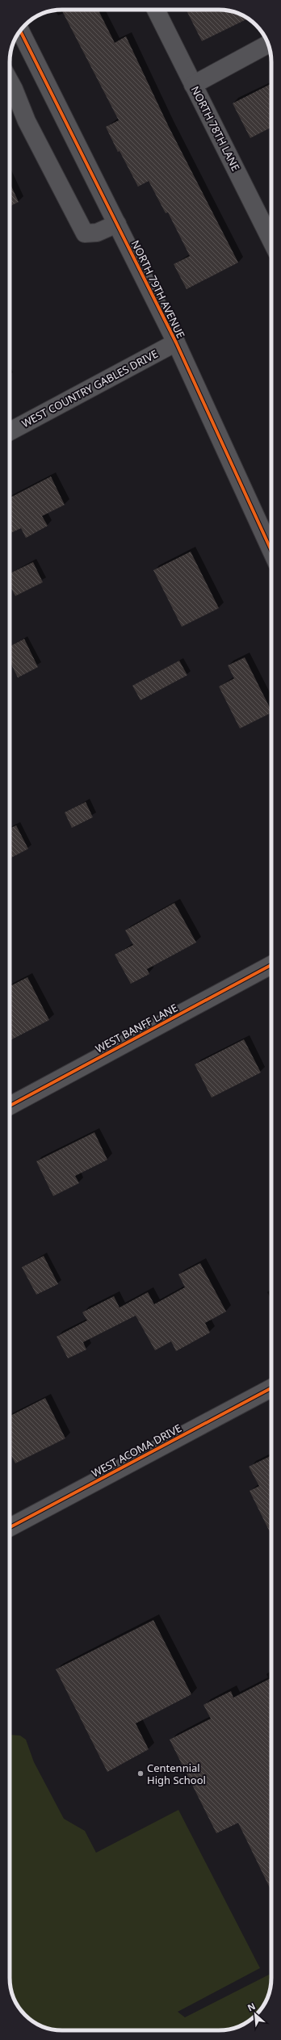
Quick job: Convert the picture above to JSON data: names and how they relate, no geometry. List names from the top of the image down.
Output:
{
  "streets": {
    "street": [
      "NORTH 78TH LANE",
      "NORTH 79TH AVENUE",
      "WEST COUNTRY GABLES DRIVE",
      "WEST BANFF LANE",
      "WEST ACOMA DRIVE"
    ]
  },
  "crossings": [
    ["NORTH 79TH AVENUE", "WEST COUNTRY GABLES DRIVE"]
  ],
  "places": ["Centennial High School"],
  "north": "top left"
}
